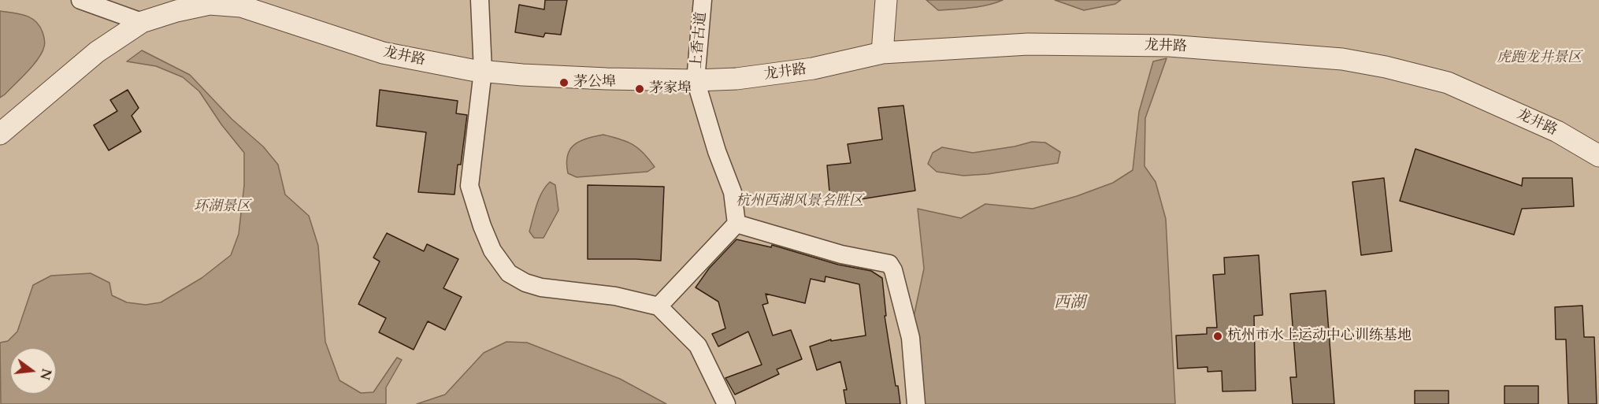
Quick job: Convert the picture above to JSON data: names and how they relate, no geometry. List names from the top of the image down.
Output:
{
  "streets": {
    "street": ["上香古道", "龙井路"]
  },
  "crossings": [
    ["上香古道", "龙井路"]
  ],
  "water": ["西湖"],
  "parks": ["虎跑龙井景区", "杭州西湖风景名胜区", "环湖景区"],
  "places": ["茅公埠", "茅家埠", "杭州市水上运动中心训练基地"],
  "north": "right"
}
